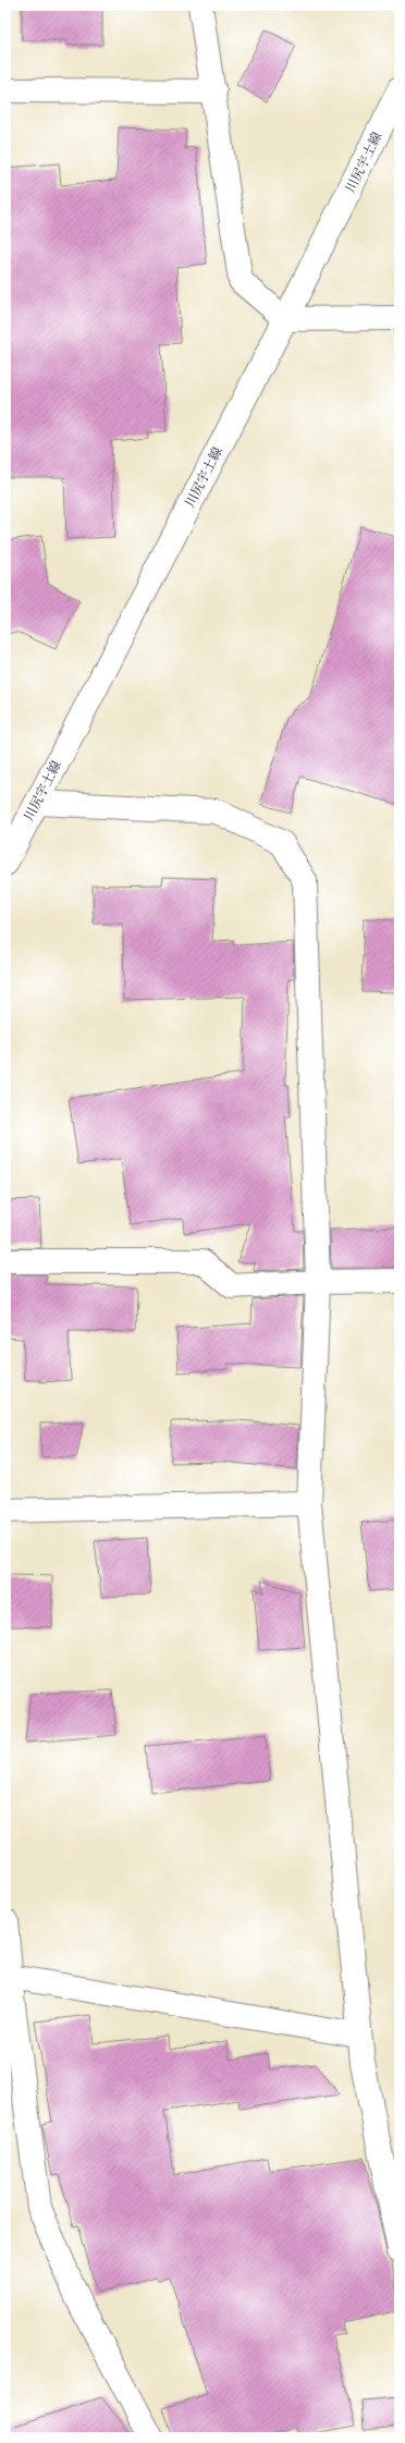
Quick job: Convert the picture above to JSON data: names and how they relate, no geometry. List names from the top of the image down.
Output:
{
  "streets": {
    "street": ["川尻宇土線"]
  }
}
